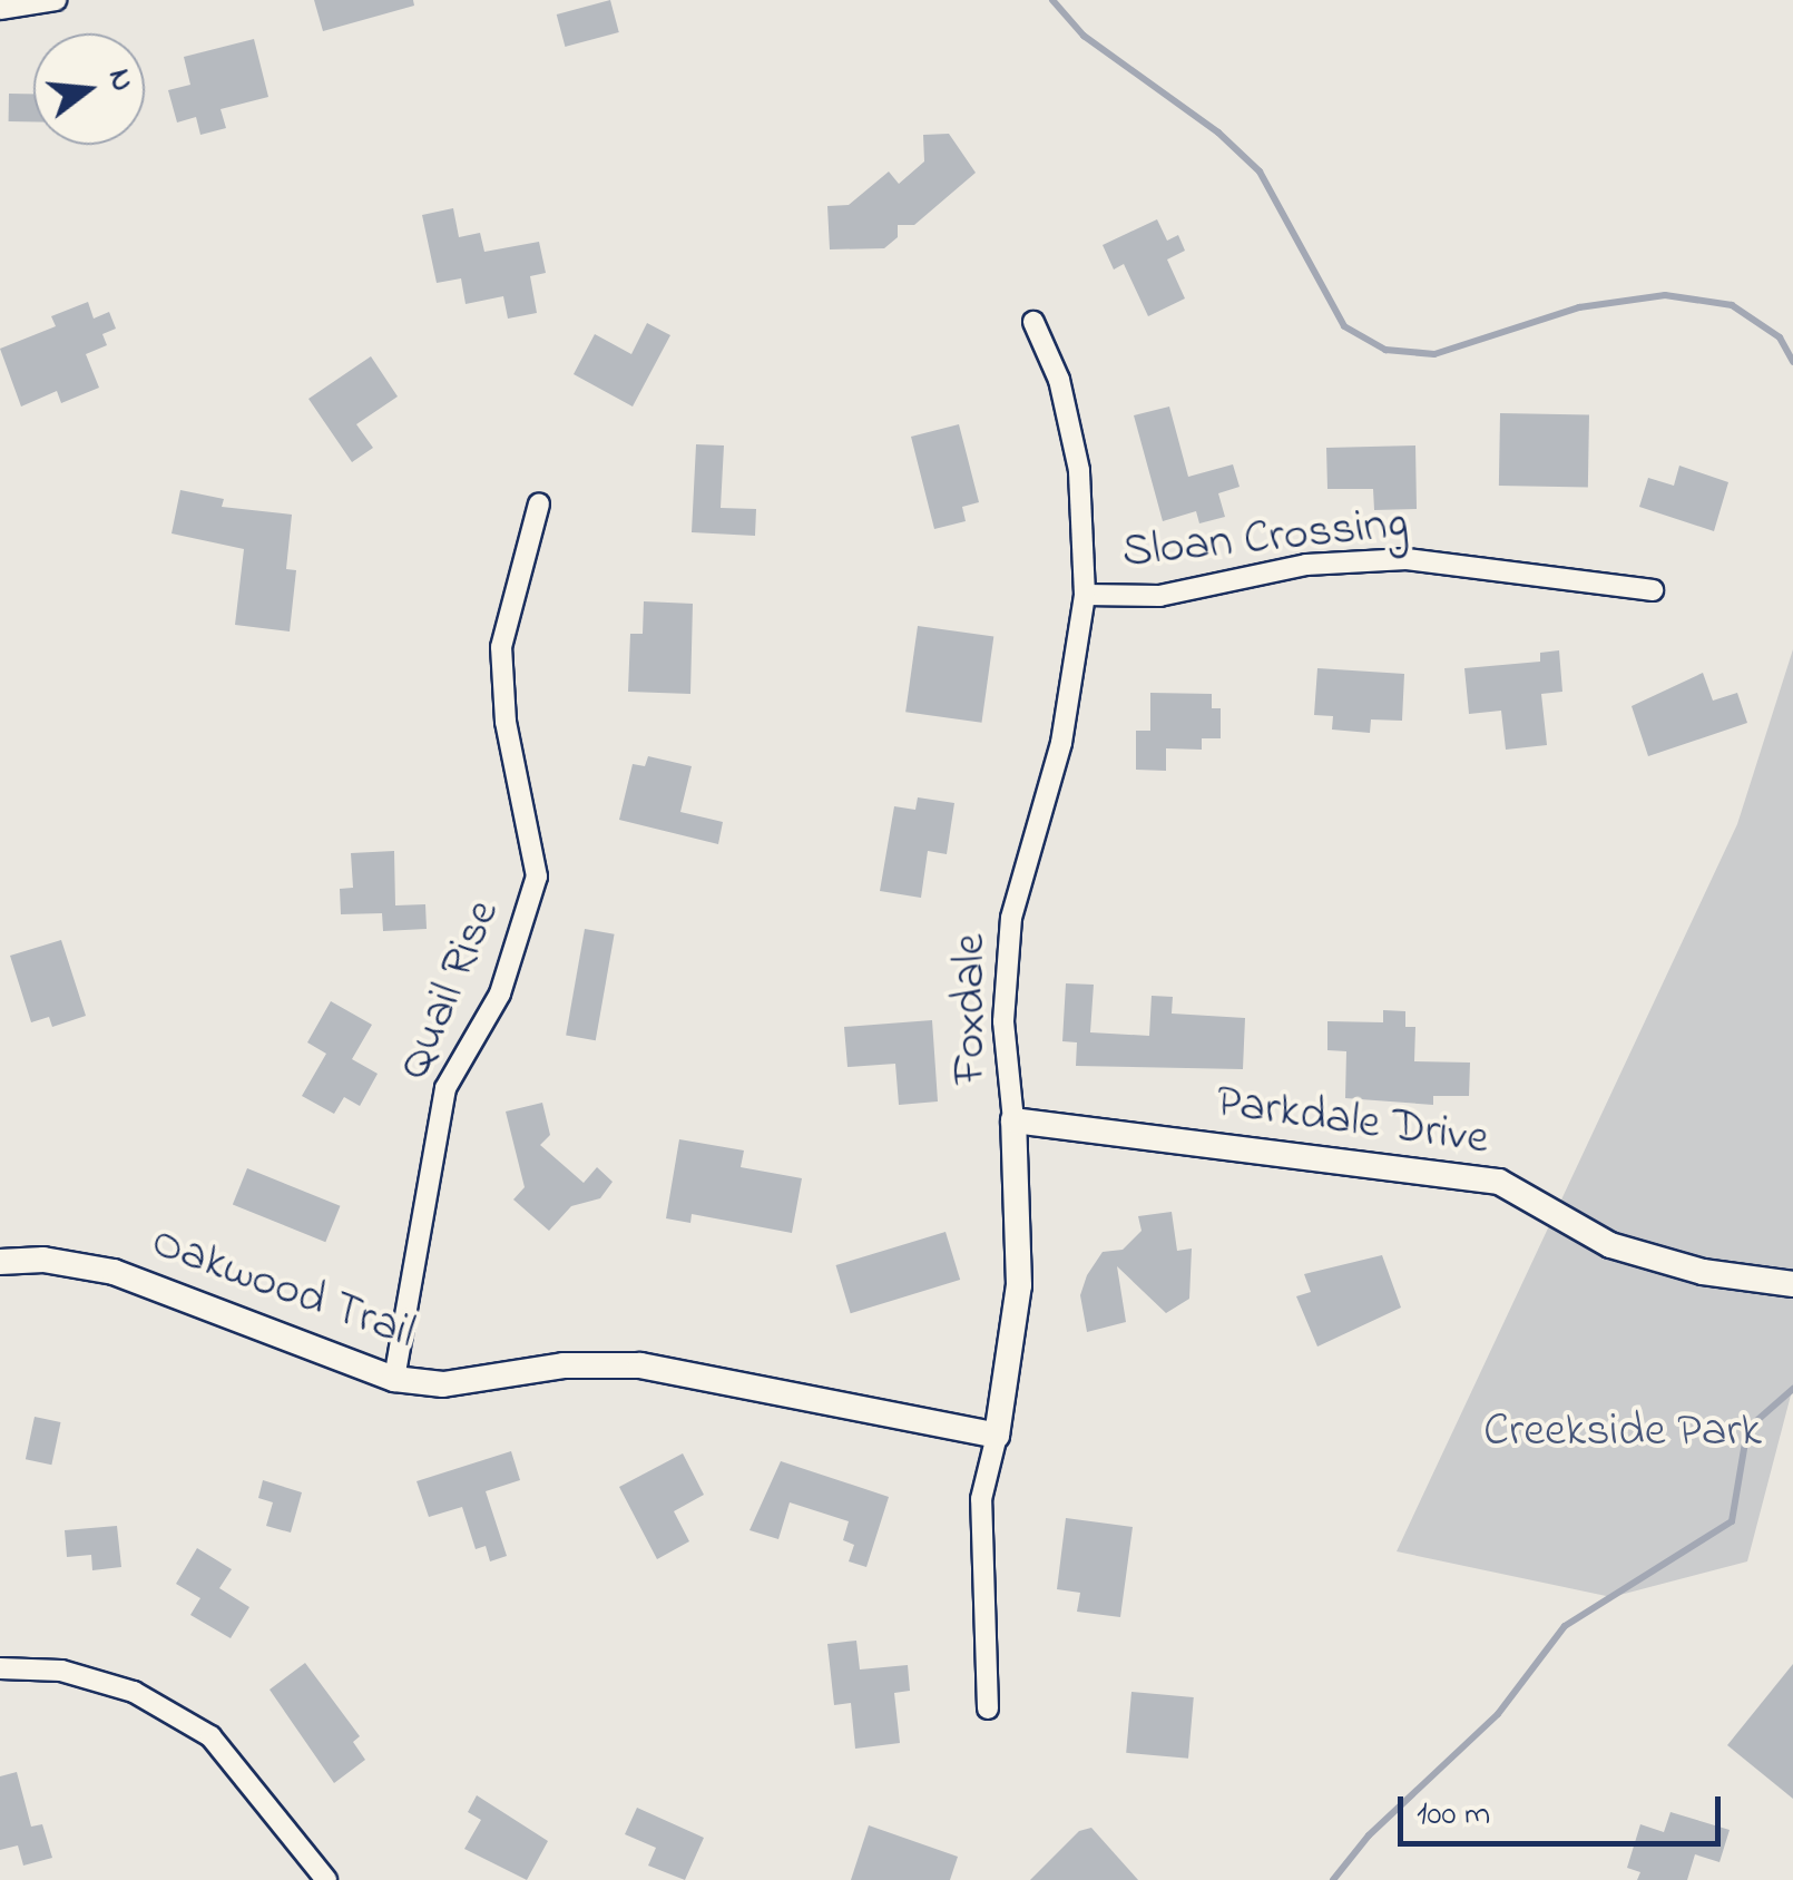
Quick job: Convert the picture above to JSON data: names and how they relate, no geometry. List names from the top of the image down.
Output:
{
  "streets": {
    "street": [
      "Sloan Crossing",
      "Quail Rise",
      "Foxdale",
      "Parkdale Drive",
      "Oakwood Trail"
    ]
  },
  "crossings": [
    ["Sloan Crossing", "Foxdale"],
    ["Quail Rise", "Oakwood Trail"],
    ["Foxdale", "Parkdale Drive"],
    ["Foxdale", "Oakwood Trail"]
  ],
  "parks": ["Creekside Park"],
  "scale_bar": "100 m",
  "north": "right"
}
